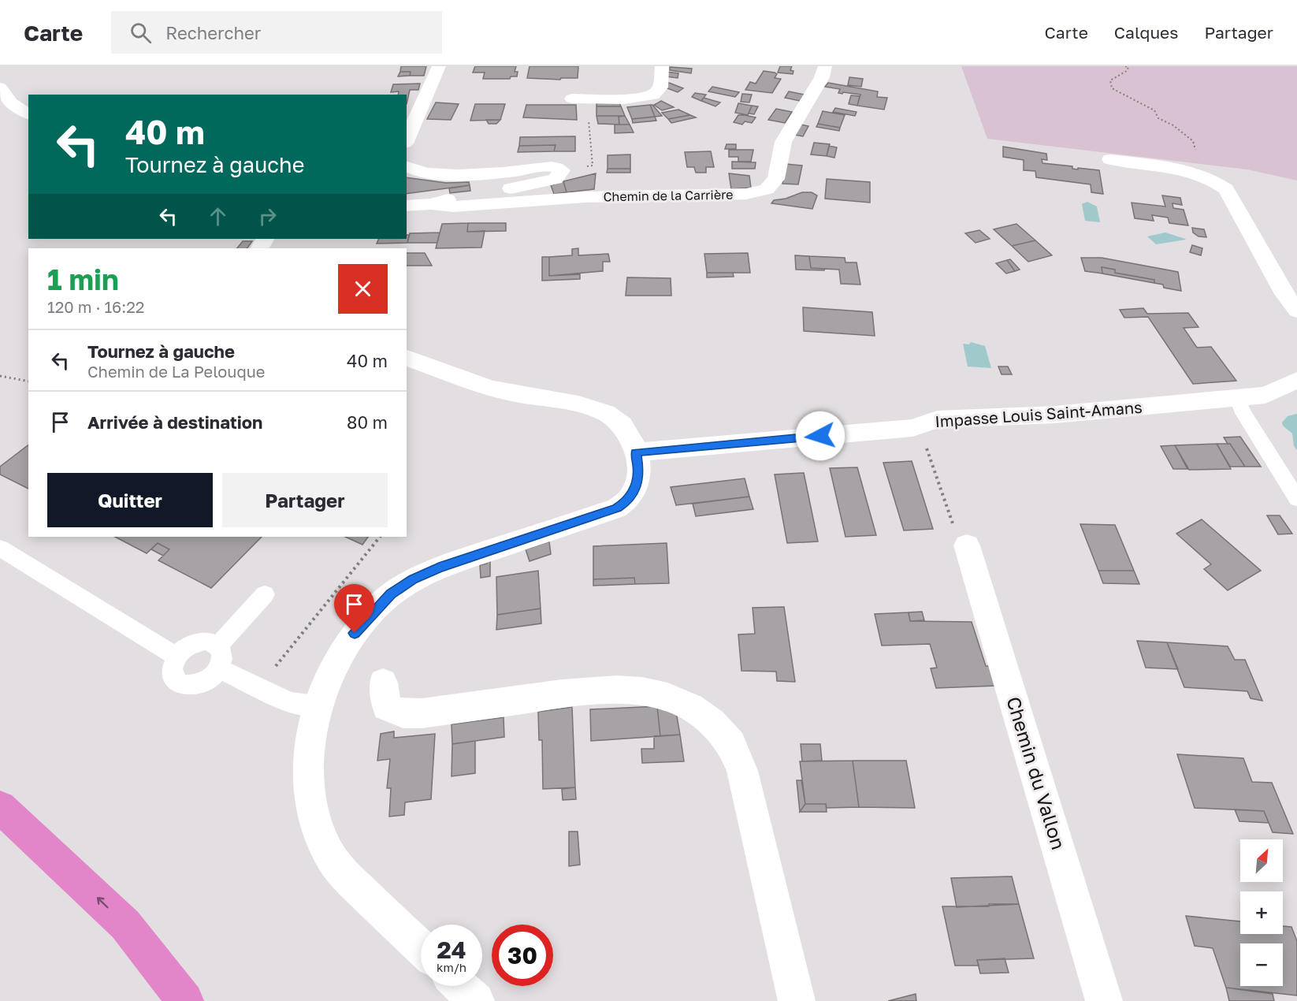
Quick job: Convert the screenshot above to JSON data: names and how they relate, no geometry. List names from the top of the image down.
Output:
{
  "streets": {
    "street": ["Chemin de la Carrière", "Impasse Louis Saint-Amans", "Chemin du Vallon"]
  },
  "north": "top right",
  "page": {
    "header": "Carte",
    "search": "Rechercher",
    "nav": ["Carte", "Calques", "Partager"],
    "turn": ["40 m", "Tournez à gauche"],
    "heading": ["1 min", "120 m · 16:22"],
    "list": [
      {
        "name": "Tournez à gauche",
        "note": "Chemin de La Pelouque",
        "value": "40 m"
      },
      {
        "name": "Arrivée à destination",
        "value": "80 m"
      }
    ],
    "buttons": ["Quitter", "Partager"],
    "map_buttons": ["+", "−"],
    "speed": "24 km/h",
    "limit": "30"
  }
}
